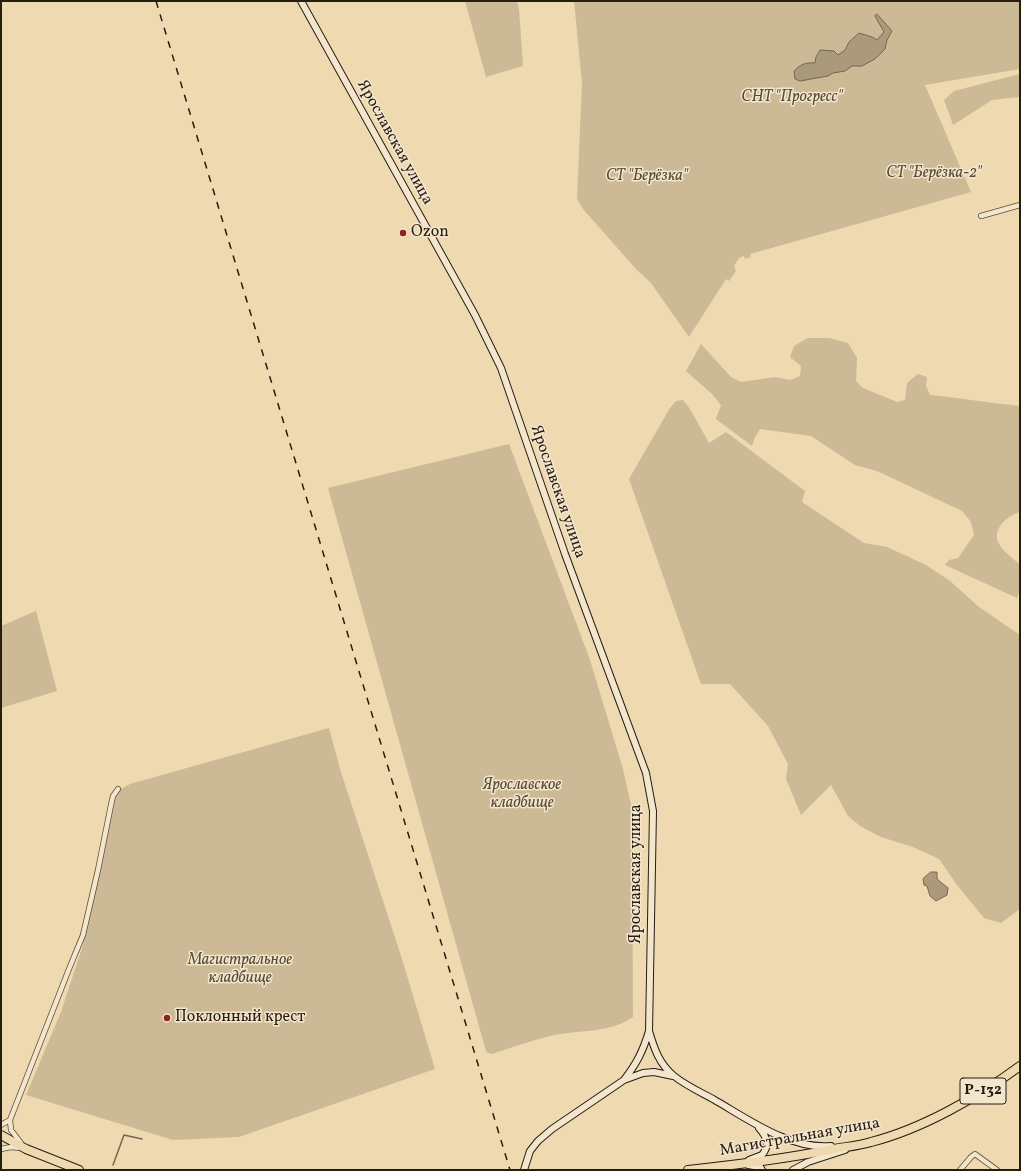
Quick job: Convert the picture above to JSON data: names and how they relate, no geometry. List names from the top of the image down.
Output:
{
  "streets": {
    "highway": ["Р-132", "Магистральная улица"],
    "main road": ["Ярославская улица"]
  },
  "parks": [
    "СНТ \"Прогресс\"",
    "СТ \"Берёзка-2\"",
    "СТ \"Берёзка\"",
    "Ярославское кладбище",
    "Магистральное кладбище"
  ],
  "places": ["Ozon", "Поклонный крест"]
}
